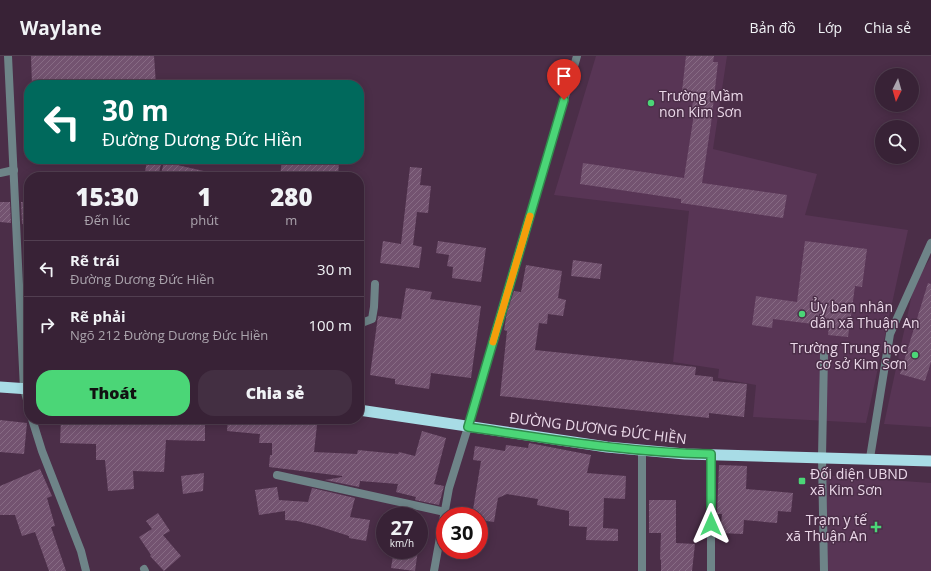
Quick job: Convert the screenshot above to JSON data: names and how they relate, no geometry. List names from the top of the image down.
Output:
{
  "streets": {
    "highway": ["ĐƯỜNG DƯƠNG ĐỨC HIỀN"]
  },
  "places": {
    "other": ["Trường Mầm non Kim Sơn", "Ủy ban nhân dân xã Thuận An", "Trường Trung học cơ sở Kim Sơn"],
    "transit": ["Đối diện UBND xã Kim Sơn"],
    "health": ["Trạm y tế xã Thuận An"]
  },
  "north": "bottom",
  "page": {
    "header": "Waylane",
    "nav": ["Bản đồ", "Lớp", "Chia sẻ"],
    "turn": ["30 m", "Đường Dương Đức Hiền"],
    "eta": [
      "15:30",
      "Đến lúc",
      "1",
      "phút",
      "280",
      "m"
    ],
    "list": [
      {
        "name": "Rẽ trái",
        "note": "Đường Dương Đức Hiền",
        "value": "30 m"
      },
      {
        "name": "Rẽ phải",
        "note": "Ngõ 212 Đường Dương Đức Hiền",
        "value": "100 m"
      }
    ],
    "buttons": ["Thoát", "Chia sẻ"],
    "speed": "27 km/h",
    "limit": "30"
  }
}
